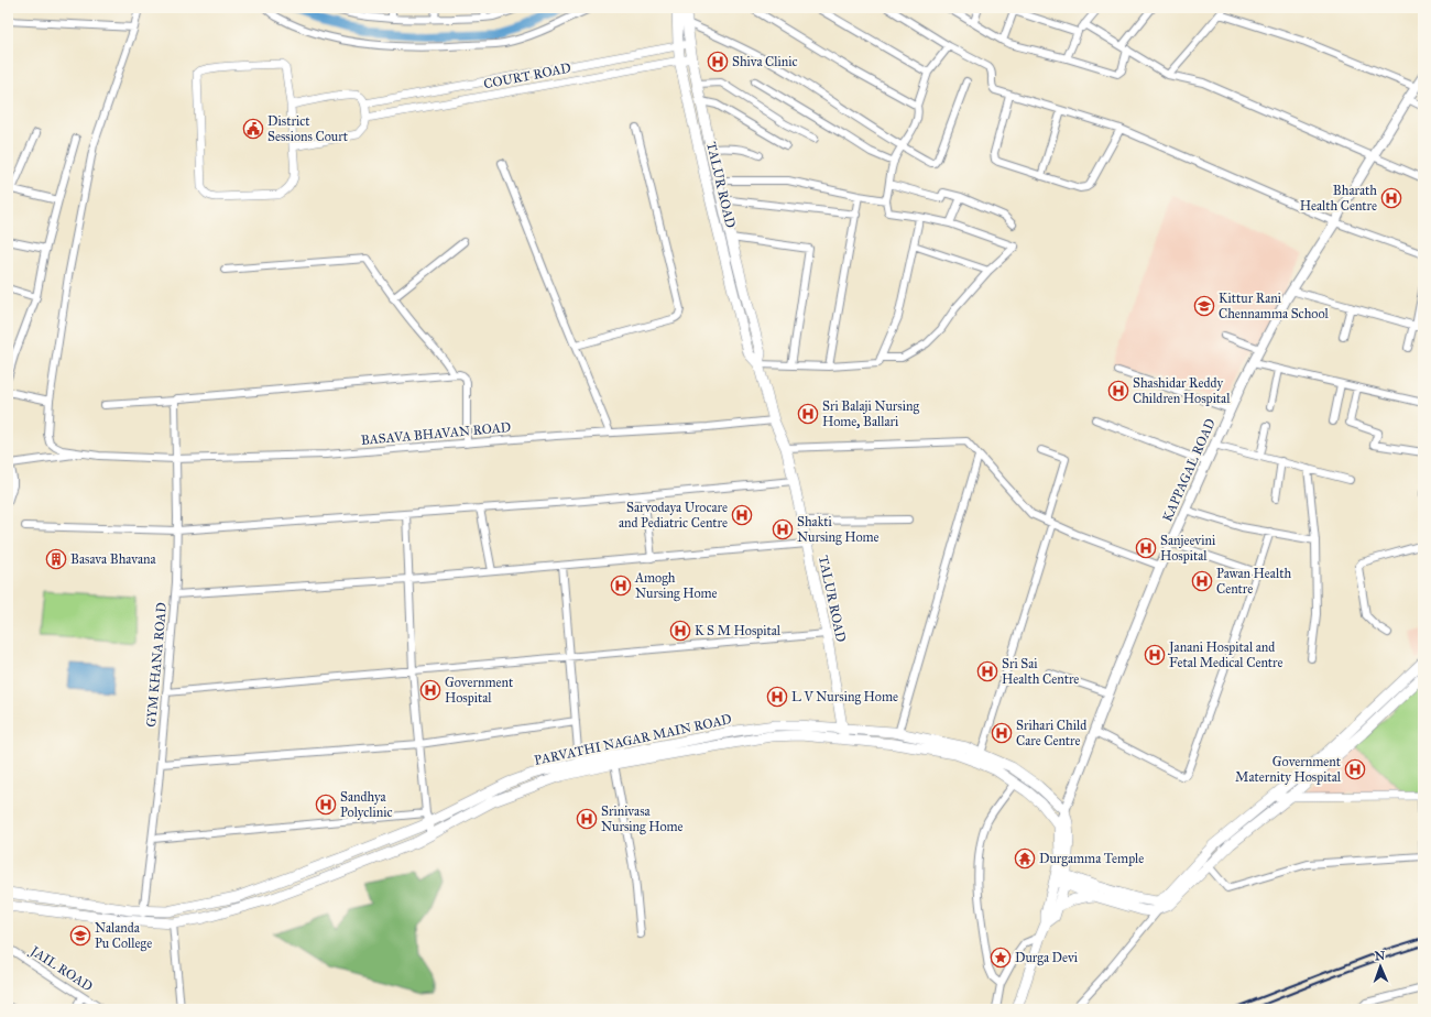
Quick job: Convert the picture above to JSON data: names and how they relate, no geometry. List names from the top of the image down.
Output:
{
  "streets": {
    "main road": ["TALUR ROAD", "KAPPAGAL ROAD", "PARVATHI NAGAR MAIN ROAD"],
    "street": [
      "COURT ROAD",
      "BASAVA BHAVAN ROAD",
      "GYM KHANA ROAD",
      "JAIL ROAD"
    ]
  },
  "crossings": [
    ["COURT ROAD", "TALUR ROAD"],
    ["TALUR ROAD", "BASAVA BHAVAN ROAD"],
    ["TALUR ROAD", "PARVATHI NAGAR MAIN ROAD"],
    ["BASAVA BHAVAN ROAD", "GYM KHANA ROAD"],
    ["KAPPAGAL ROAD", "PARVATHI NAGAR MAIN ROAD"],
    ["GYM KHANA ROAD", "PARVATHI NAGAR MAIN ROAD"]
  ],
  "places": {
    "hospital": [
      "Shiva Clinic",
      "Bharath Health Centre",
      "Shashidar Reddy Children Hospital",
      "Sri Balaji Nursing Home, Ballari",
      "Sarvodaya Urocare and Pediatric Centre",
      "Shakti Nursing Home",
      "Sanjeevini Hospital",
      "Pawan Health Centre",
      "Amogh Nursing Home",
      "K S M Hospital",
      "Janani Hospital and Fetal Medical Centre",
      "Sri Sai Health Centre",
      "Government Hospital",
      "L V Nursing Home",
      "Srihari Child Care Centre",
      "Government Maternity Hospital",
      "Sandhya Polyclinic",
      "Srinivasa Nursing Home"
    ],
    "public building": ["District Sessions Court"],
    "school or university": ["Kittur Rani Chennamma School", "Nalanda Pu College"],
    "building": ["Basava Bhavana"],
    "temple": ["Durgamma Temple"],
    "place": ["Durga Devi"]
  },
  "north": "top"
}
